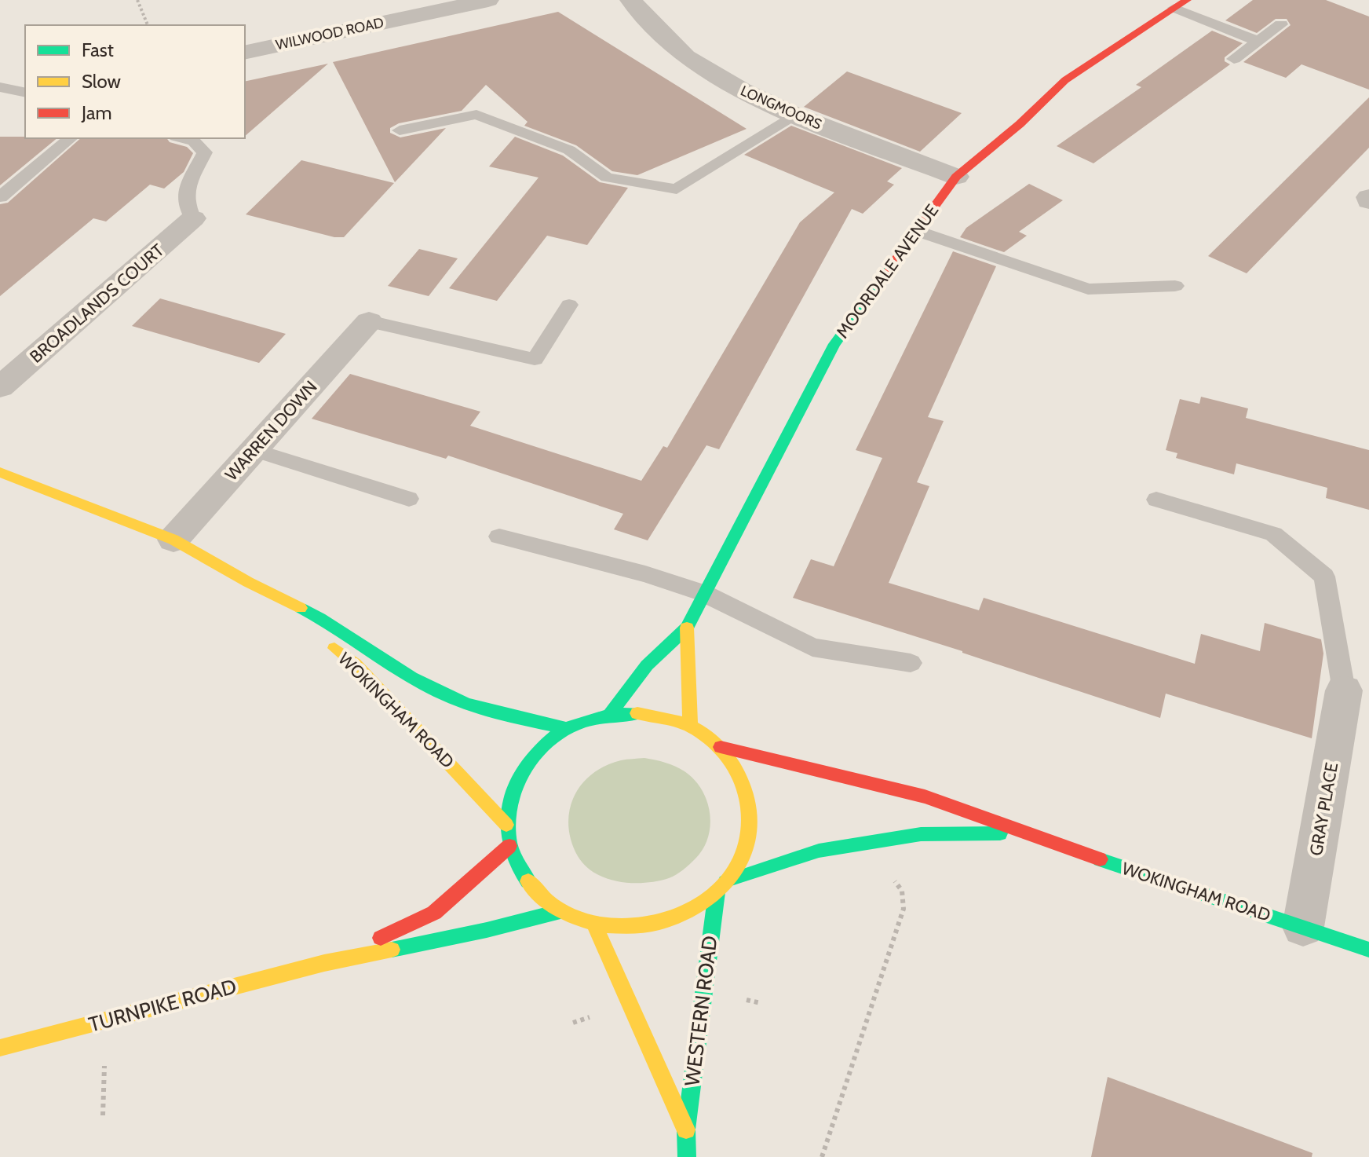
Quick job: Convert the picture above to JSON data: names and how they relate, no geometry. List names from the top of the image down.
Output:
{
  "streets": {
    "street": [
      "WILWOOD ROAD",
      "LONGMOORS",
      "MOORDALE AVENUE",
      "BROADLANDS COURT",
      "WARREN DOWN",
      "WOKINGHAM ROAD",
      "GRAY PLACE",
      "TURNPIKE ROAD",
      "WESTERN ROAD"
    ]
  },
  "crossings": [
    ["LONGMOORS", "MOORDALE AVENUE"],
    ["WARREN DOWN", "WOKINGHAM ROAD"],
    ["WOKINGHAM ROAD", "GRAY PLACE"],
    ["WOKINGHAM ROAD", "WESTERN ROAD"]
  ],
  "legend": ["Fast", "Slow", "Jam"]
}
